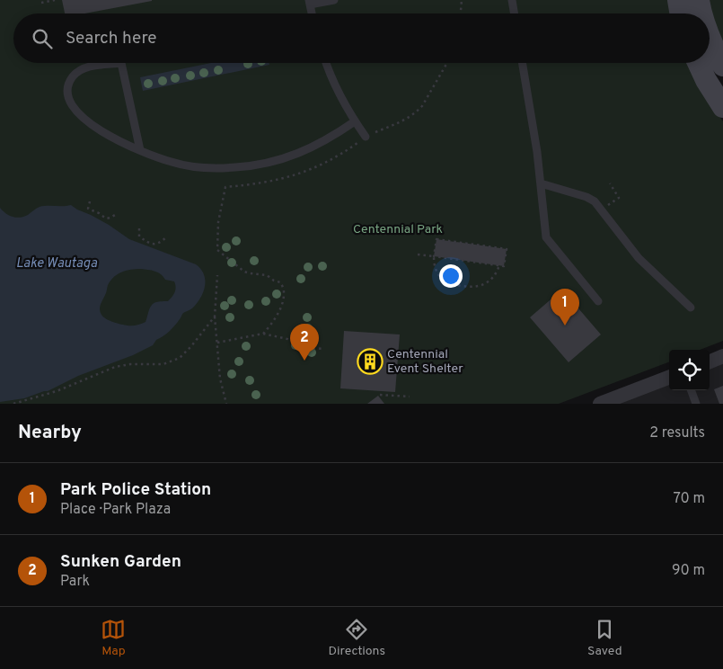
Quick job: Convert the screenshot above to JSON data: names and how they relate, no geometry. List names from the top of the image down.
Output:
{
  "water": ["Lake Wautaga"],
  "parks": ["Centennial Park"],
  "places": {
    "building": ["Centennial Event Shelter"]
  },
  "page": {
    "search": "Search here",
    "pins": ["1", "2"],
    "heading": ["Nearby", "2 results"],
    "list": [
      {
        "mark": "1",
        "name": "Park Police Station",
        "note": "Place · Park Plaza",
        "value": "70 m"
      },
      {
        "mark": "2",
        "name": "Sunken Garden",
        "note": "Park",
        "value": "90 m"
      }
    ],
    "nav": ["Map", "Directions", "Saved"]
  }
}
